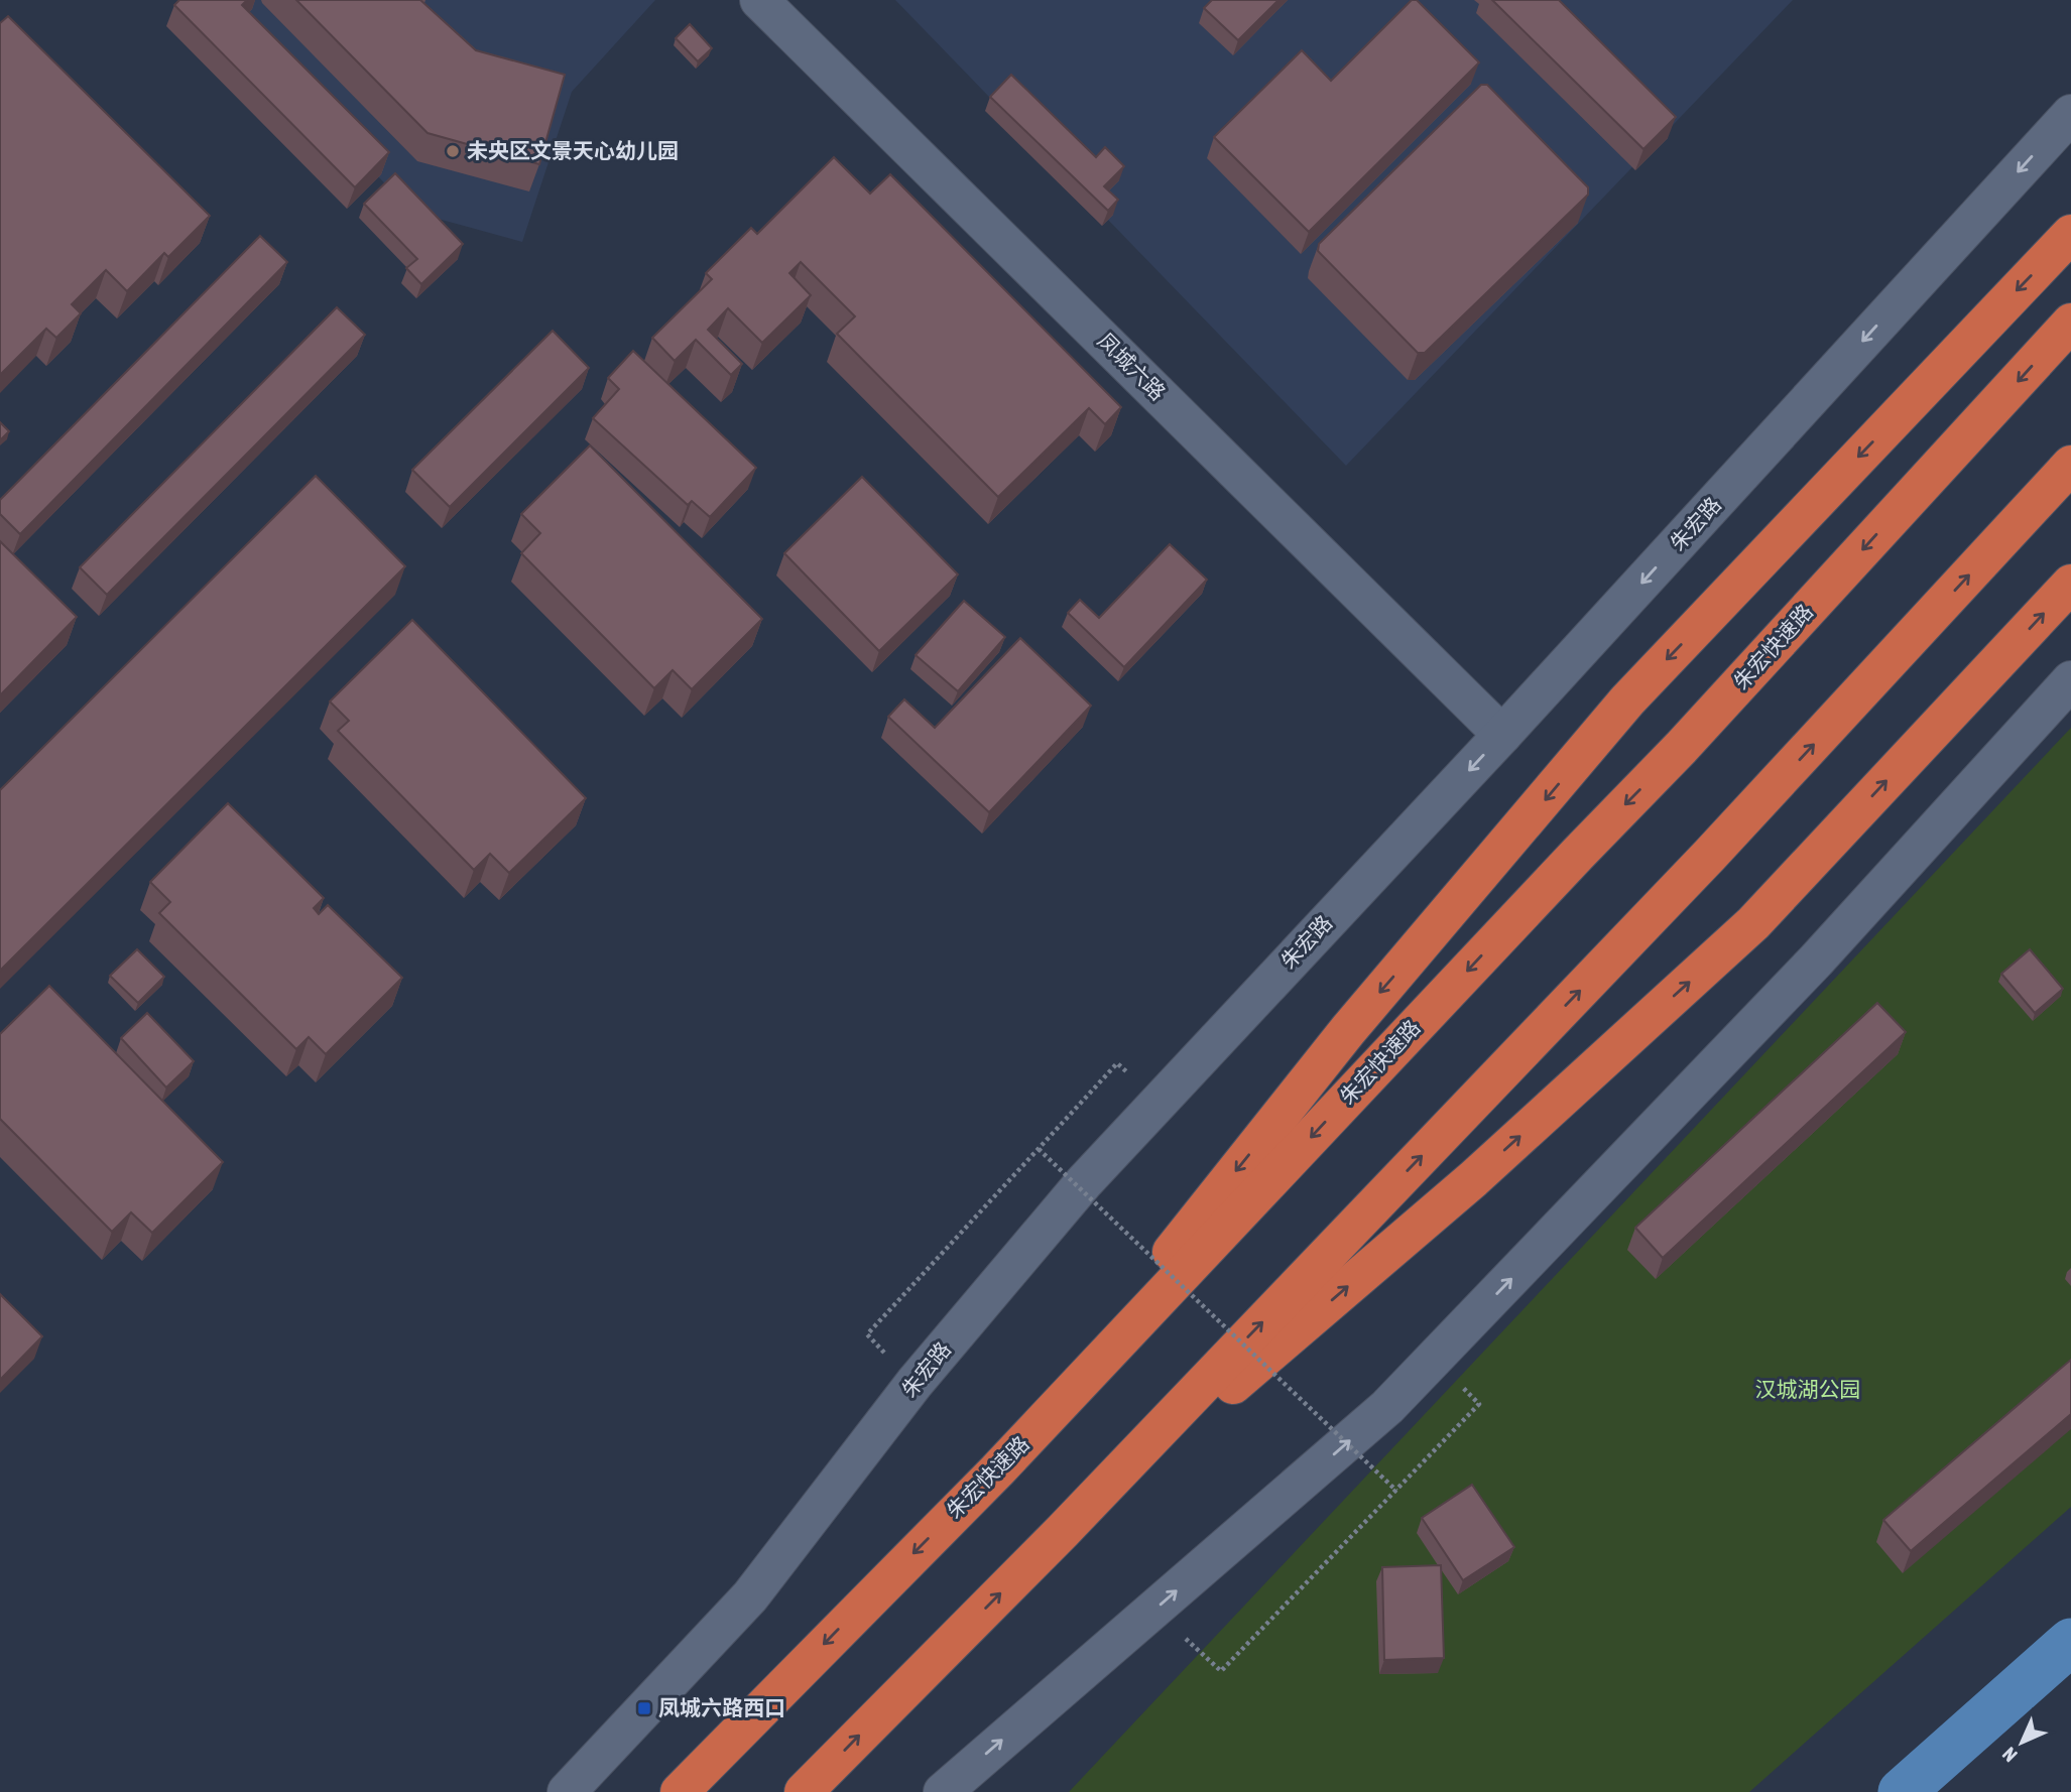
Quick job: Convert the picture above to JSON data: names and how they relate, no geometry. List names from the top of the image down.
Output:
{
  "streets": {
    "highway": ["朱宏快速路"],
    "main road": ["凤城六路", "朱宏路"]
  },
  "crossings": [
    ["凤城六路", "朱宏路"]
  ],
  "one_way": ["朱宏路"],
  "parks": ["汉城湖公园"],
  "places": {
    "other": ["未央区文景天心幼儿园"],
    "transit": ["凤城六路西口"]
  },
  "north": "bottom left"
}
